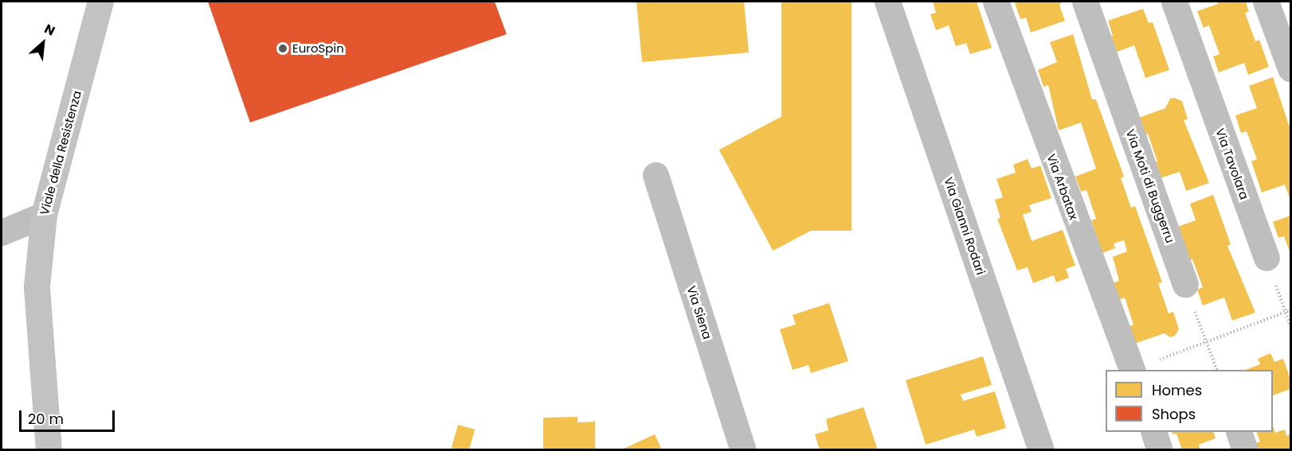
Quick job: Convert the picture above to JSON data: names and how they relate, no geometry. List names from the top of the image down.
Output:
{
  "streets": {
    "main road": ["Viale della Resistenza"],
    "street": [
      "Via Tavolara",
      "Via Moti di Buggerru",
      "Via Arbatax",
      "Via Gianni Rodari",
      "Via Siena"
    ]
  },
  "places": ["EuroSpin"],
  "legend": ["Homes", "Shops"],
  "scale_bar": "20 m",
  "north": "top right"
}
